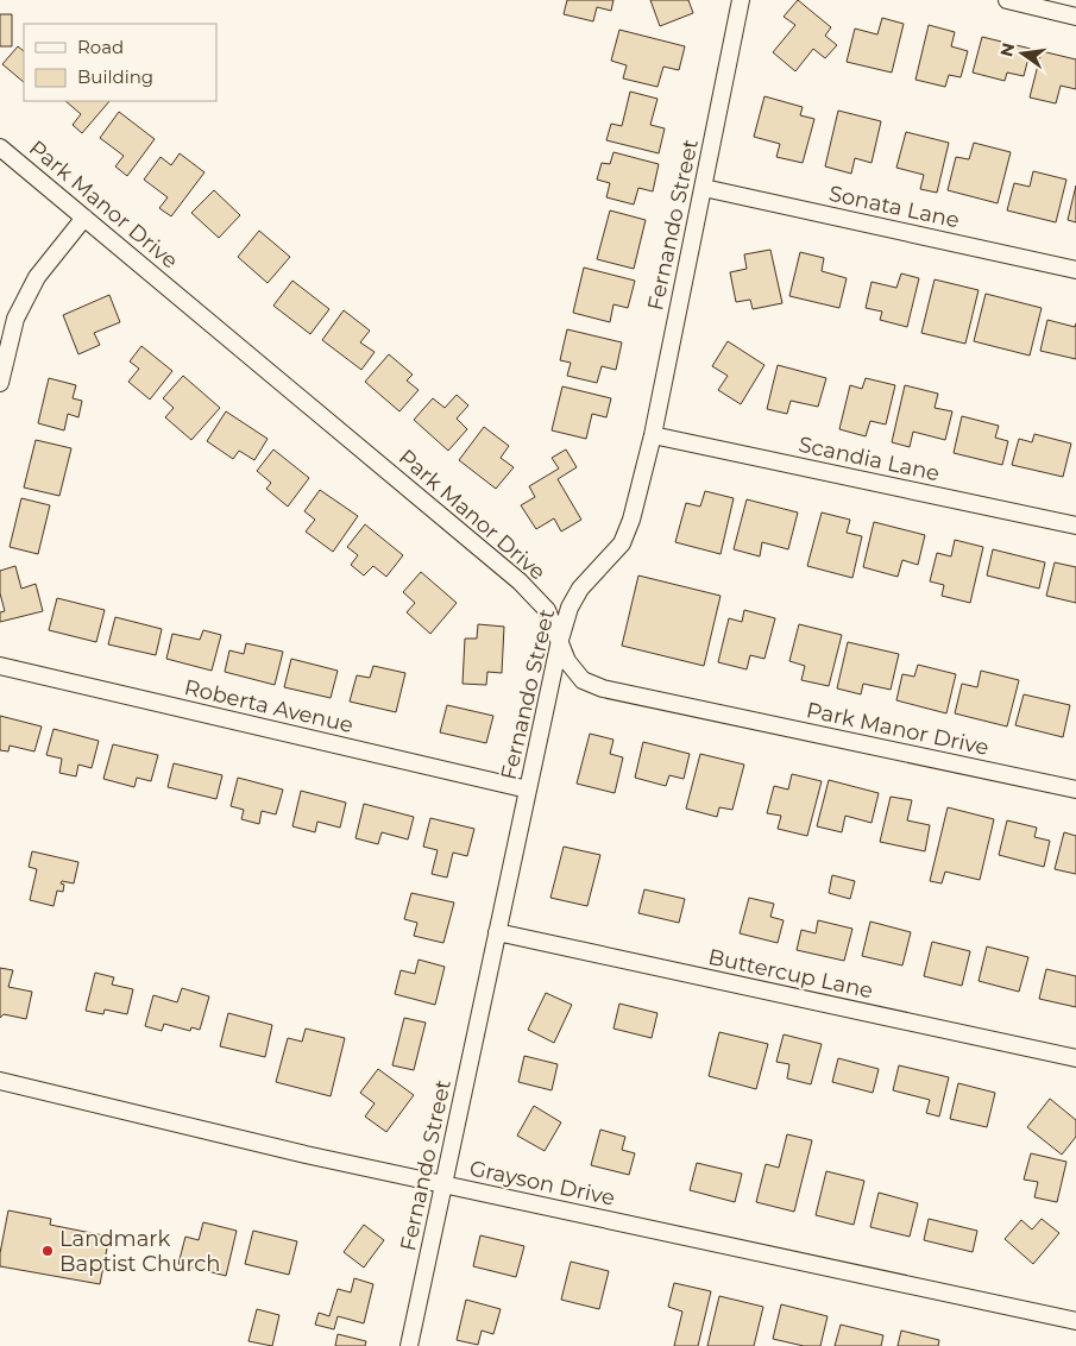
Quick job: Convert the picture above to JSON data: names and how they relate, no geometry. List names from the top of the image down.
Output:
{
  "streets": {
    "street": [
      "Park Manor Drive",
      "Sonata Lane",
      "Fernando Street",
      "Scandia Lane",
      "Roberta Avenue",
      "Buttercup Lane",
      "Grayson Drive"
    ]
  },
  "crossings": [
    ["Park Manor Drive", "Fernando Street"],
    ["Sonata Lane", "Fernando Street"],
    ["Fernando Street", "Scandia Lane"],
    ["Fernando Street", "Roberta Avenue"],
    ["Fernando Street", "Buttercup Lane"],
    ["Fernando Street", "Grayson Drive"]
  ],
  "places": ["Landmark Baptist Church"],
  "legend": ["Road", "Building"],
  "north": "left"
}
